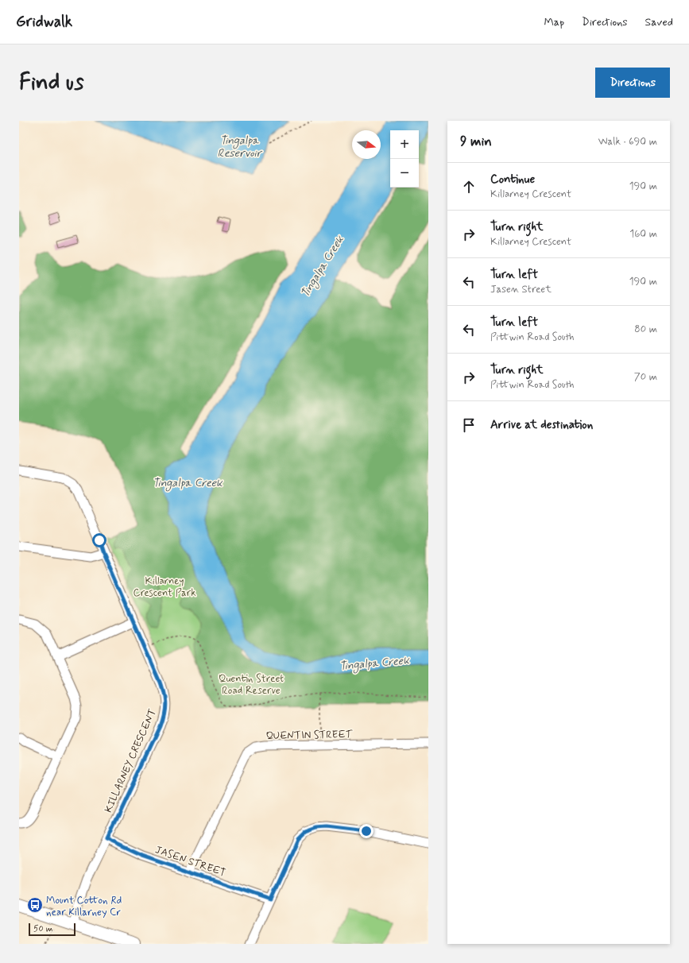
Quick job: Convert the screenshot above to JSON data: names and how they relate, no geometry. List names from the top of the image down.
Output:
{
  "streets": {
    "street": ["QUENTIN STREET", "KILLARNEY CRESCENT", "JASEN STREET"]
  },
  "crossings": [
    ["QUENTIN STREET", "JASEN STREET"],
    ["KILLARNEY CRESCENT", "JASEN STREET"]
  ],
  "water": ["Tingalpa Reservoir", "Tingalpa Creek"],
  "parks": ["Killarney Crescent Park", "Quentin Street Road Reserve"],
  "places": {
    "bus stop": ["Mount Cotton Rd near Killarney Cr"]
  },
  "scale_bar": "50 m",
  "north": "right",
  "page": {
    "header": "Gridwalk",
    "nav": ["Map", "Directions", "Saved"],
    "buttons": "Directions",
    "title": "Find us",
    "heading": ["9 min", "Walk · 690 m"],
    "map_buttons": ["+", "−"],
    "list": [
      ["Continue", "Killarney Crescent", "190 m"],
      ["Turn right", "Killarney Crescent", "160 m"],
      ["Turn left", "Jasen Street", "190 m"],
      ["Turn left", "Pittwin Road South", "80 m"],
      ["Turn right", "Pittwin Road South", "70 m"],
      "Arrive at destination"
    ],
    "scale": "50 m"
  }
}
